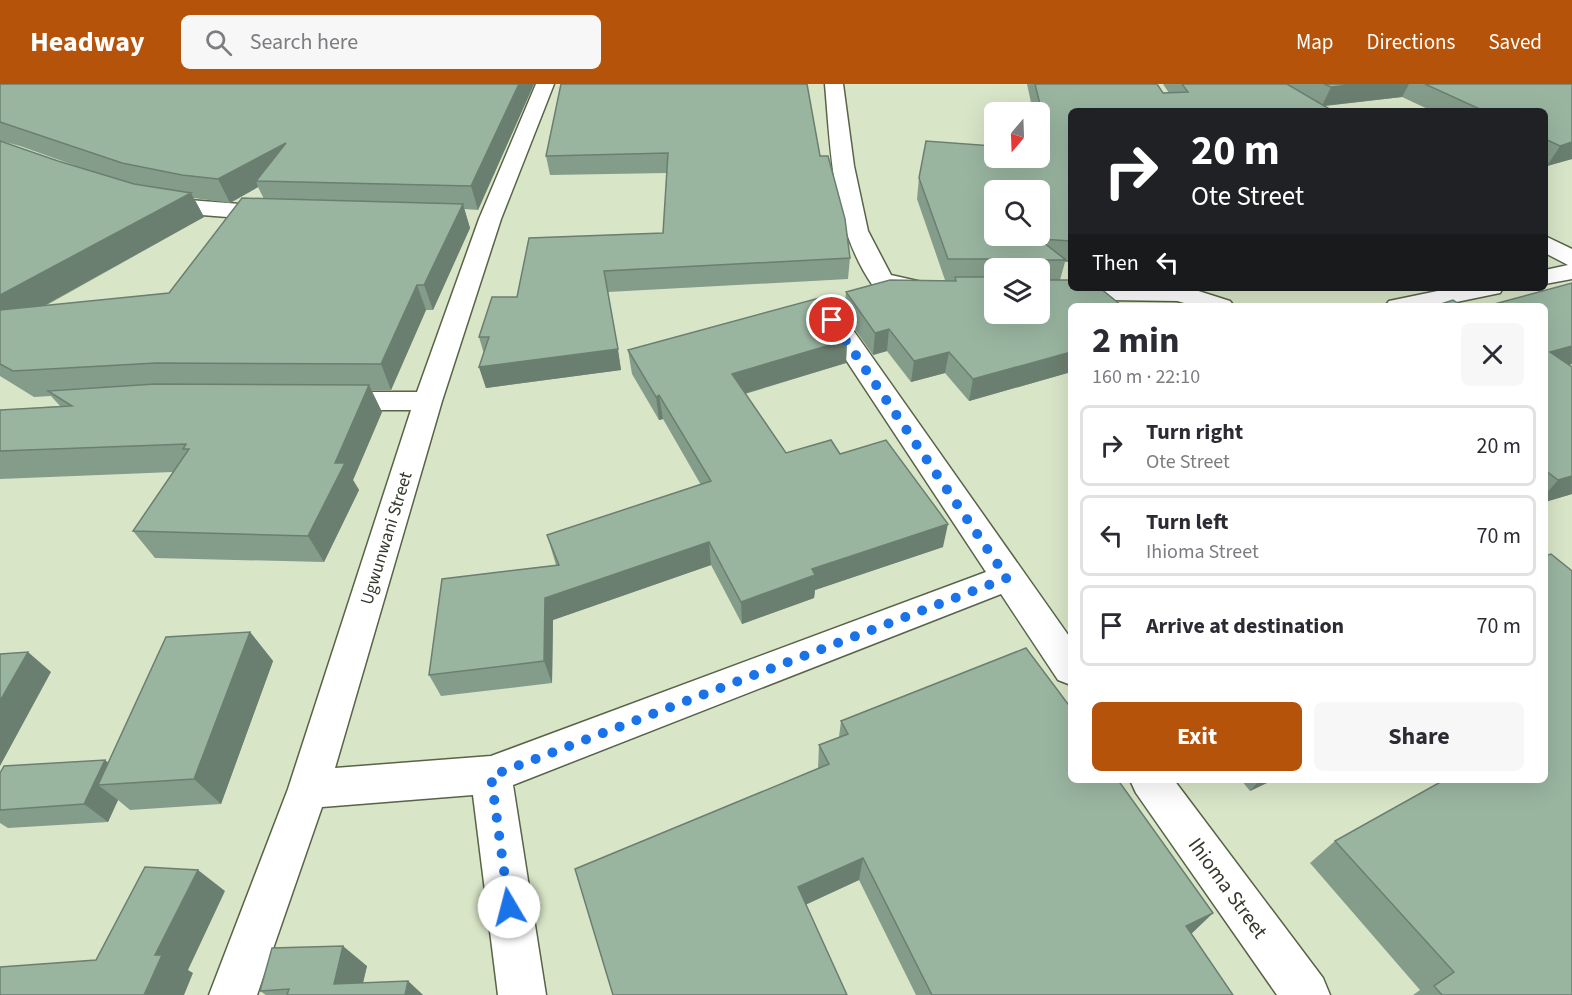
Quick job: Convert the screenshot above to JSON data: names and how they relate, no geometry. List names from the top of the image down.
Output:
{
  "streets": {
    "street": ["Ugwunwani Street", "Ihioma Street"]
  },
  "north": "bottom",
  "page": {
    "header": "Headway",
    "search": "Search here",
    "nav": ["Map", "Directions", "Saved"],
    "turn": ["20 m", "Ote Street"],
    "then": "Then",
    "heading": ["2 min", "160 m · 22:10"],
    "list": [
      {
        "name": "Turn right",
        "note": "Ote Street",
        "value": "20 m"
      },
      {
        "name": "Turn left",
        "note": "Ihioma Street",
        "value": "70 m"
      },
      {
        "name": "Arrive at destination",
        "value": "70 m"
      }
    ],
    "buttons": ["Exit", "Share"]
  }
}
